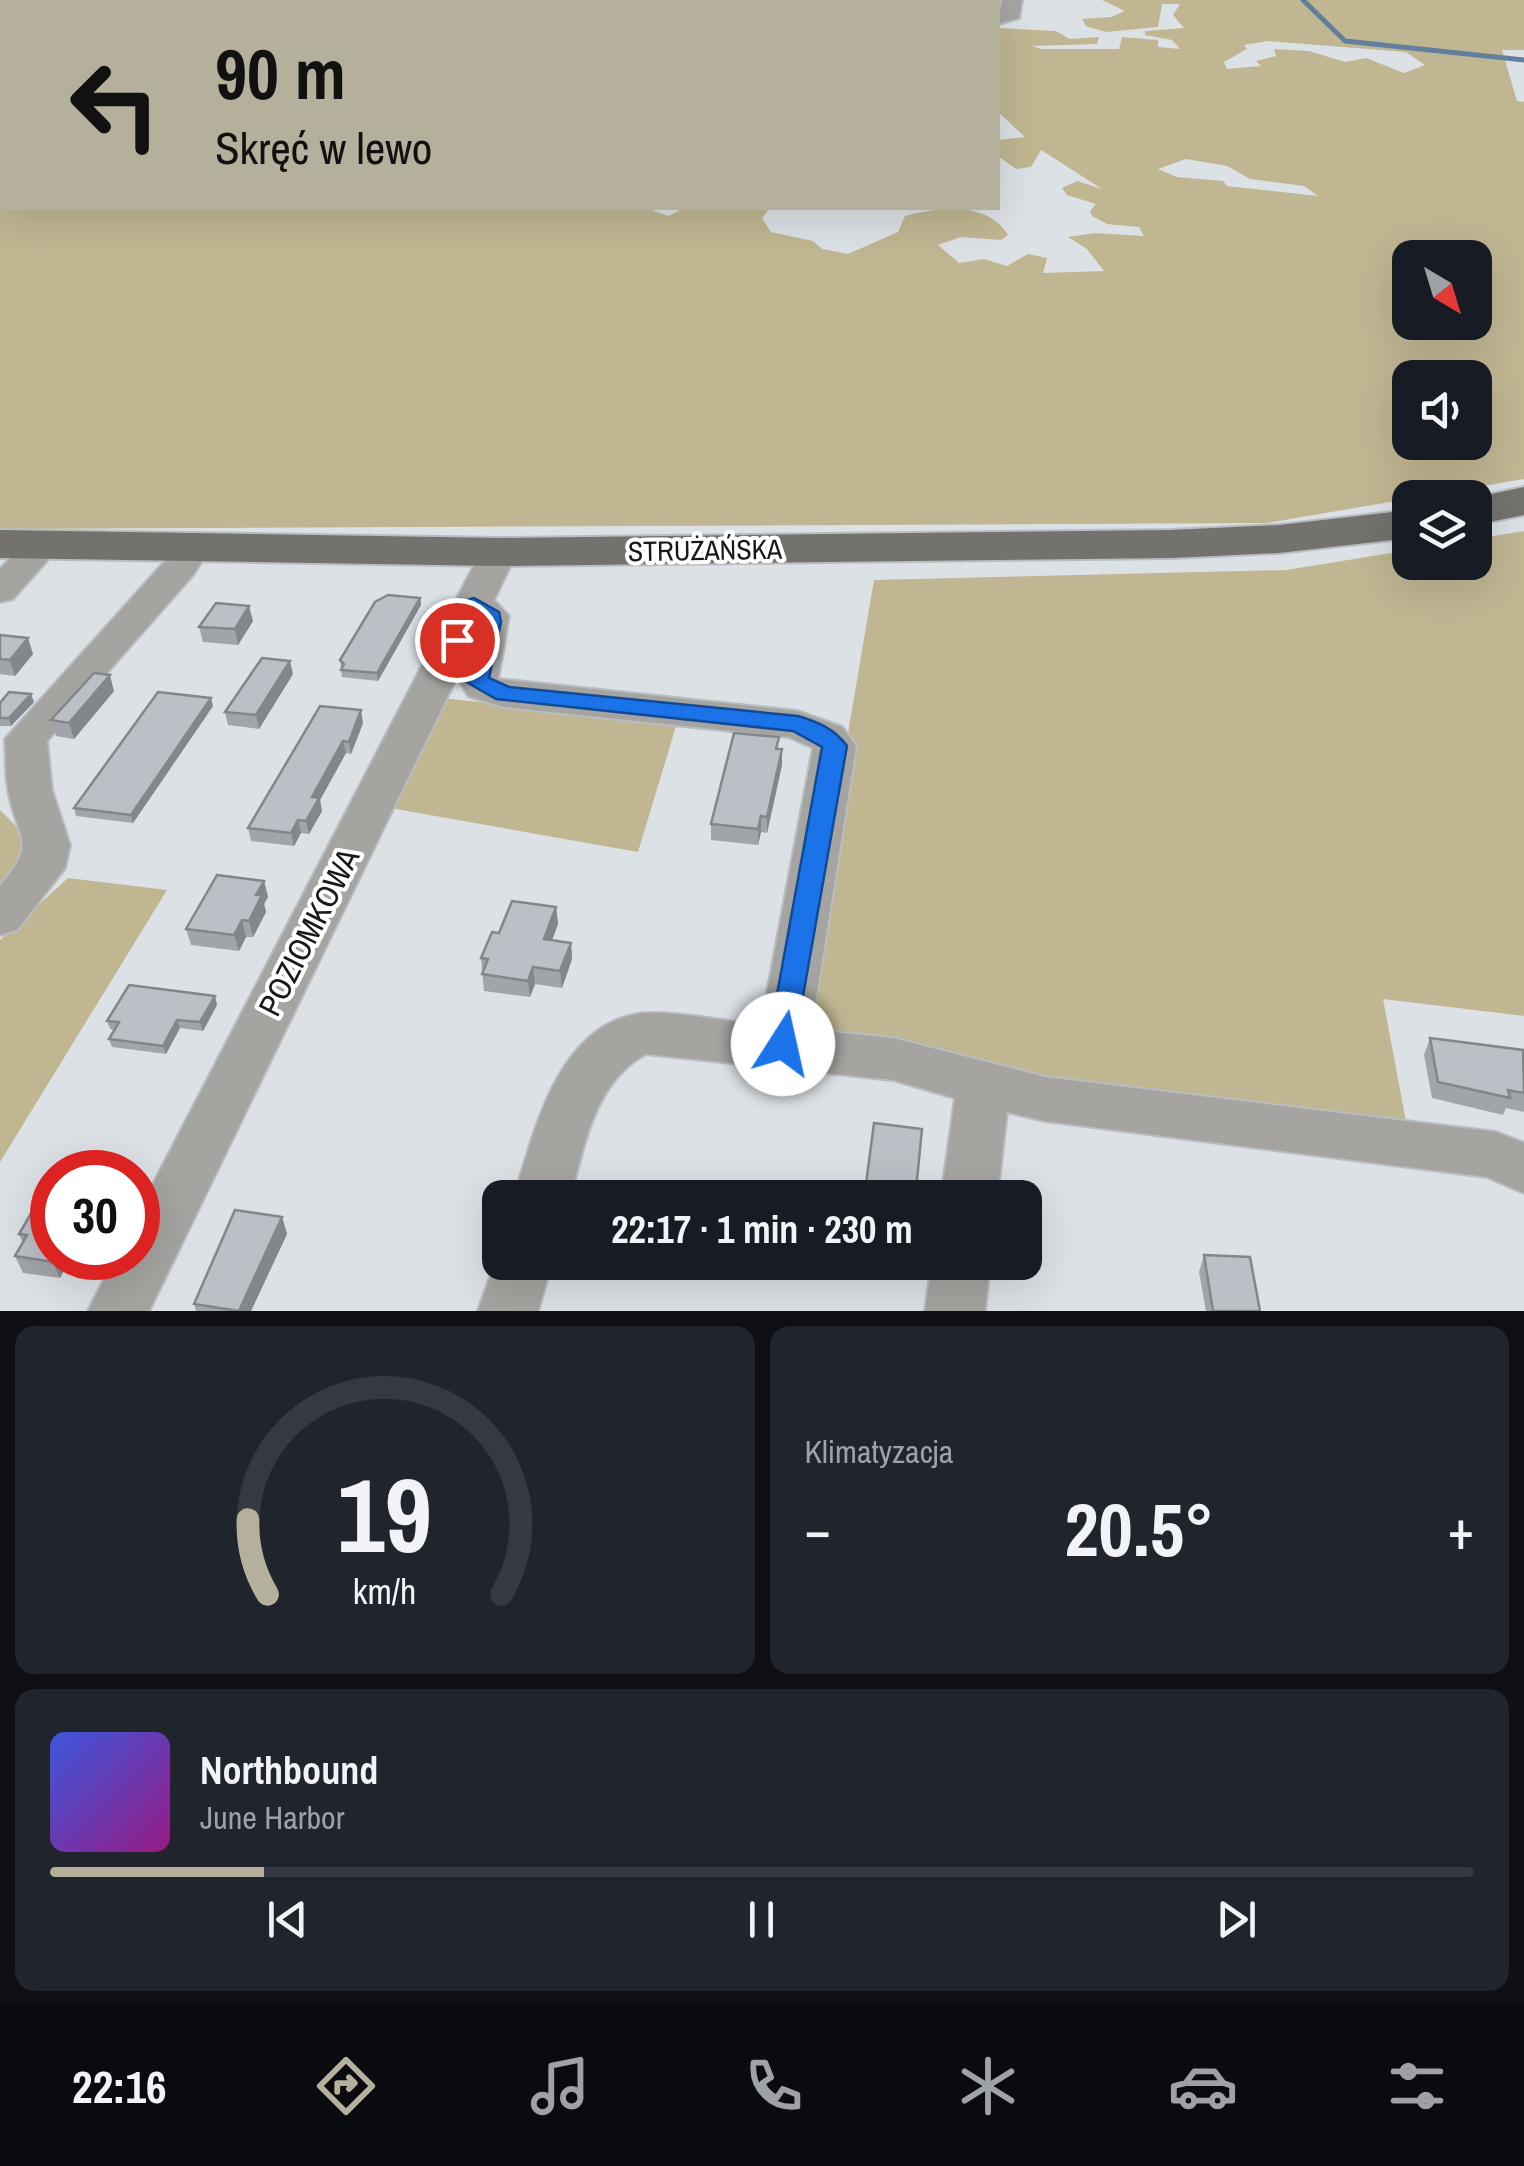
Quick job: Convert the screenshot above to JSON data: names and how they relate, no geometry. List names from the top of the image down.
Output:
{
  "streets": {
    "main road": ["STRUŻAŃSKA"],
    "street": ["POZIOMKOWA"]
  },
  "crossings": [
    ["STRUŻAŃSKA", "POZIOMKOWA"]
  ],
  "north": "bottom right",
  "page": {
    "turn": ["90 m", "Skręć w lewo"],
    "limit": "30",
    "trip": "22:17 · 1 min · 230 m",
    "tile": "Klimatyzacja",
    "heat": ["−", "20.5°", "+"],
    "song": ["Northbound", "June Harbor"],
    "tabs": "22:16",
    "gauge": ["19", "km/h"]
  }
}
